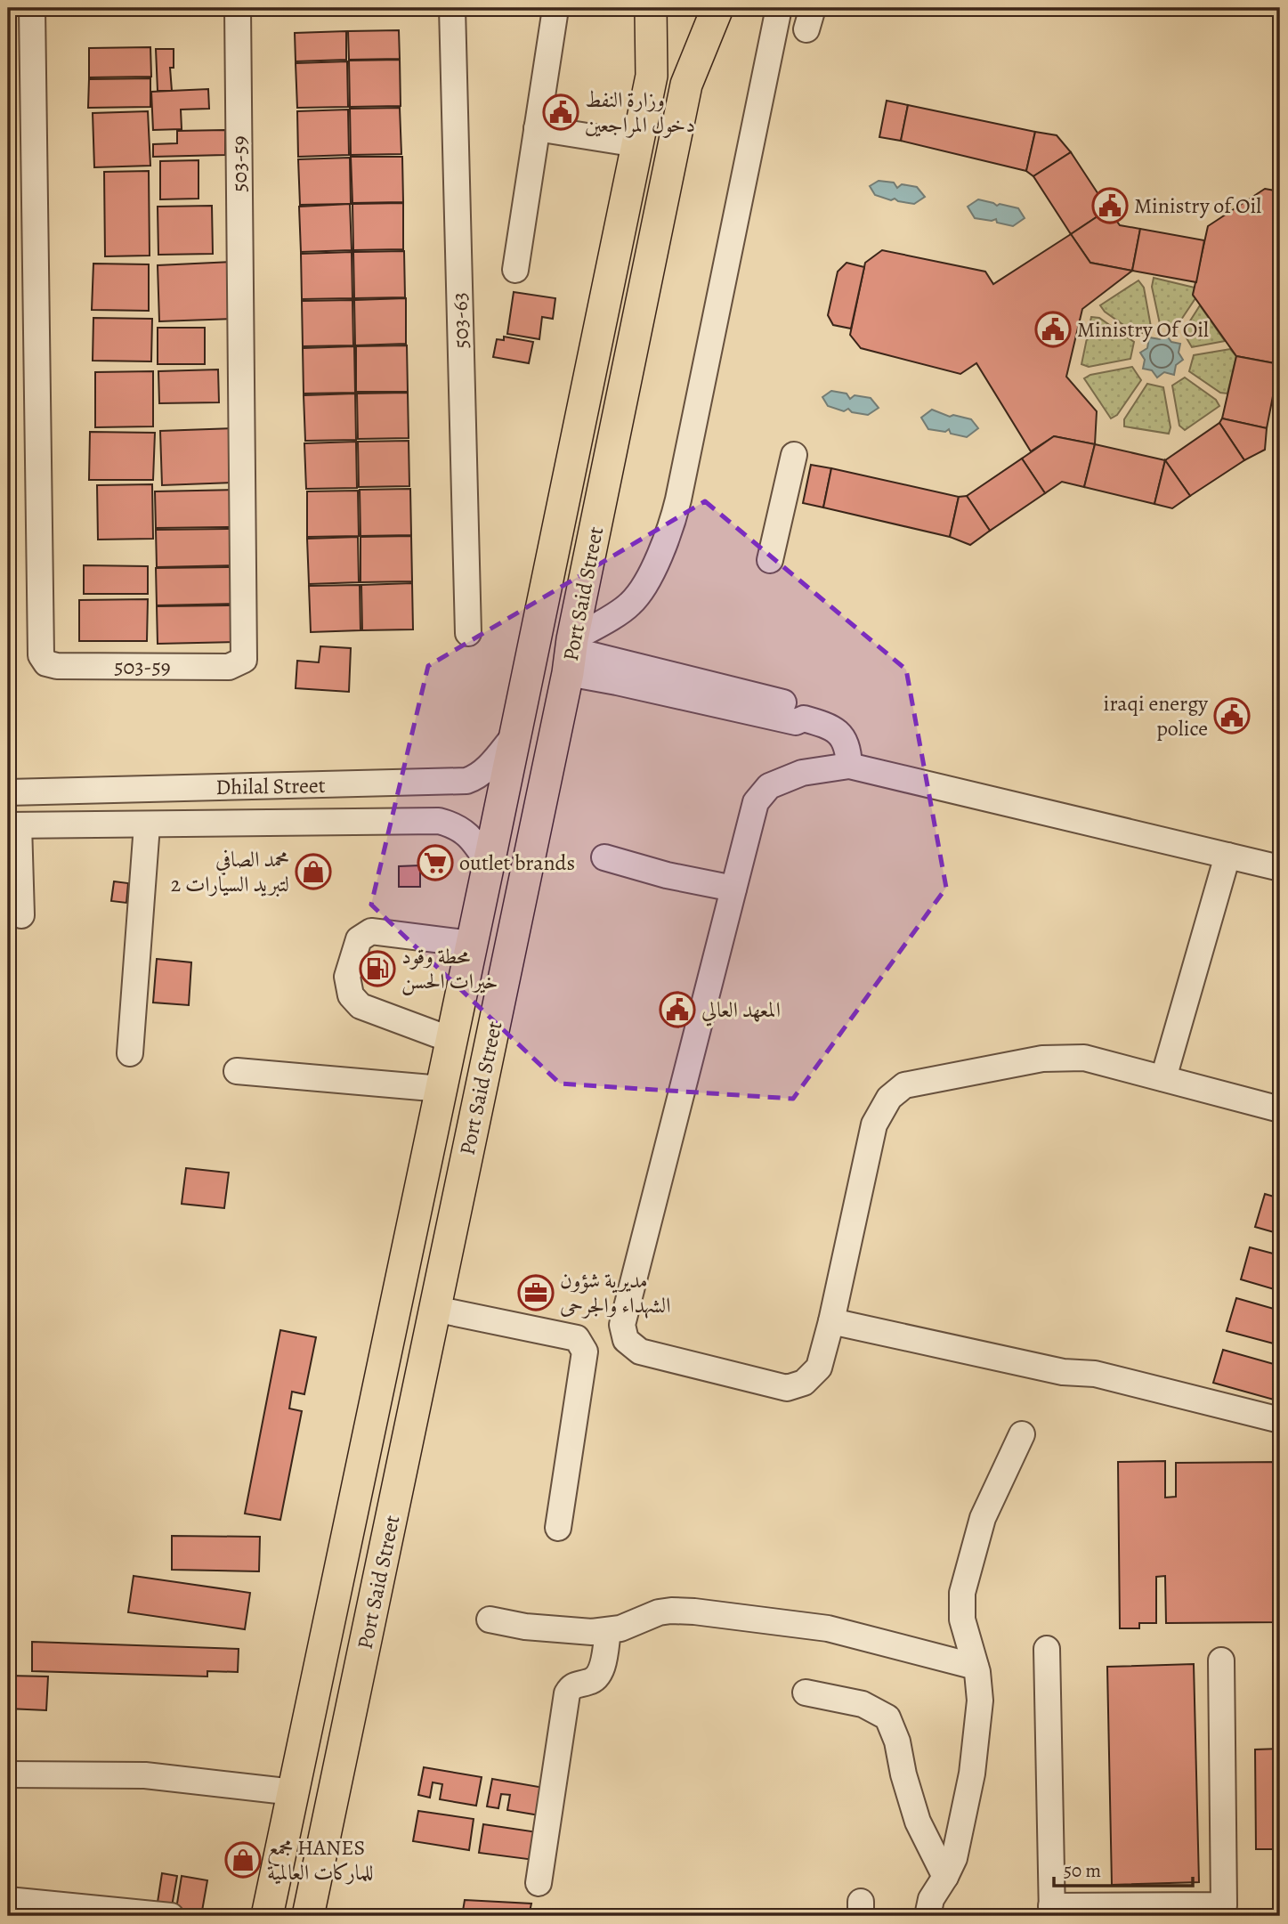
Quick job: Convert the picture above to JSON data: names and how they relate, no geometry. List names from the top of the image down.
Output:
{
  "streets": {
    "main road": ["Port Said Street"],
    "street": ["503-59", "503-63", "Dhilal Street"]
  },
  "crossings": [
    ["Port Said Street", "Dhilal Street"]
  ],
  "places": {
    "public building": [
      "وزارة النفط دخول المراجعين",
      "Ministry of Oil",
      "Ministry Of Oil",
      "iraqi energy police",
      "المعهد العالي"
    ],
    "supermarket": ["outlet brands"],
    "shop": ["محمد الصافي لتبريد السيارات 2", "مجمع HANES للماركات العالمية"],
    "fuel station": ["محطة وقود خيرات الحسن"],
    "office": ["مديرية شؤون الشهداء والجرحى"]
  },
  "scale_bar": "50 m"
}
